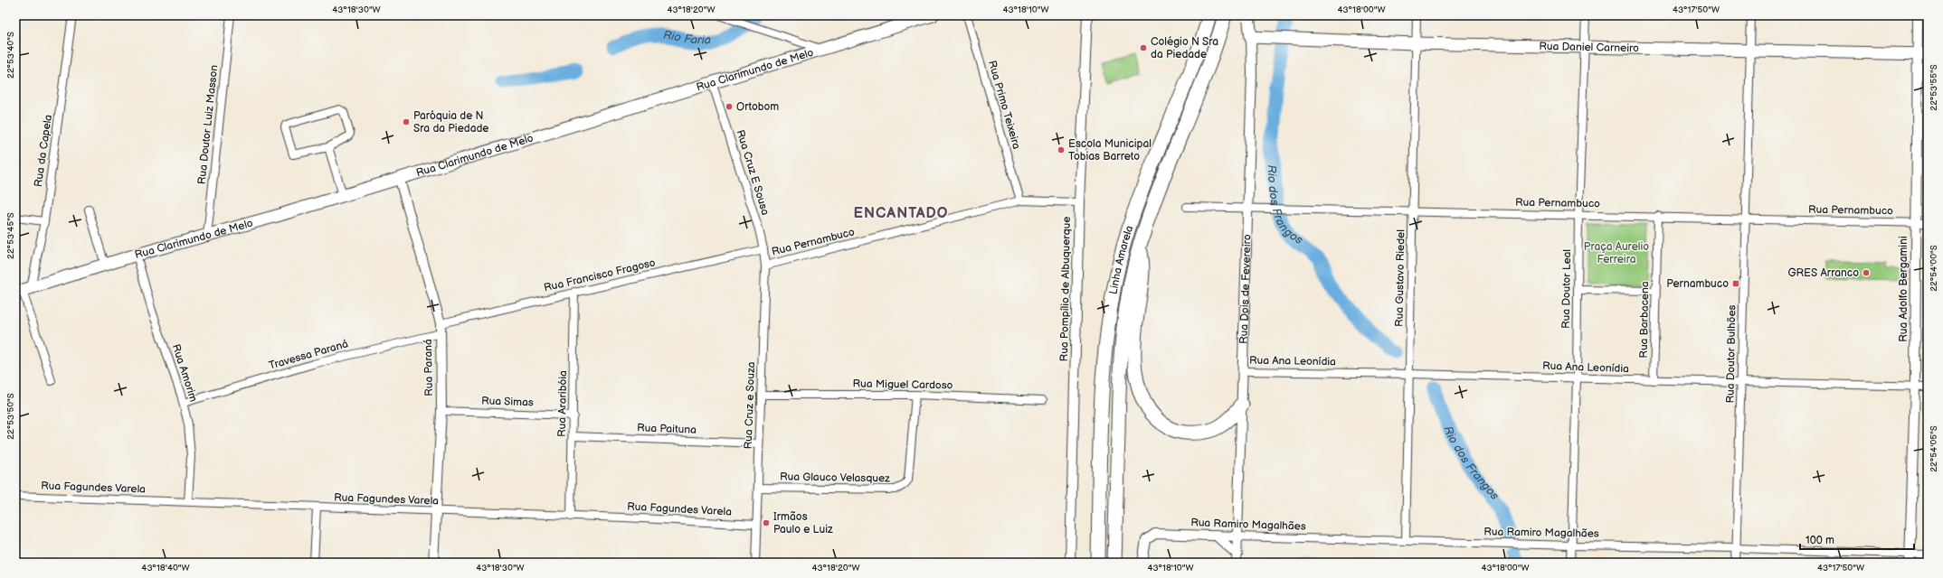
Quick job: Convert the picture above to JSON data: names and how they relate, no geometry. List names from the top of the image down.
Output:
{
  "streets": {
    "highway": ["Linha Amarela"],
    "main road": ["Rua Daniel Carneiro", "Rua Clarimundo de Melo", "Rua Dois de Fevereiro"],
    "street": [
      "Rua Primo Teixeira",
      "Rua Doutor Luiz Masson",
      "Rua da Capela",
      "Rua Cruz E Sousa",
      "Rua Pernambuco",
      "Rua Francisco Fragoso",
      "Rua Gustavo Riedel",
      "Rua Pompílio de Albuquerque",
      "Rua Doutor Leal",
      "Rua Adolfo Bergamini",
      "Rua Barbacena",
      "Rua Doutor Bulhões",
      "Travessa Paraná",
      "Rua Ana Leonídia",
      "Rua Paraná",
      "Rua Amorim",
      "Rua Miguel Cardoso",
      "Rua Simas",
      "Rua Araribóia",
      "Rua Cruz e Souza",
      "Rua Paituna",
      "Rua Glauco Velasquez",
      "Rua Fagundes Varela",
      "Rua Ramiro Magalhães"
    ]
  },
  "crossings": [
    ["Rua Daniel Carneiro", "Rua Gustavo Riedel"],
    ["Rua Daniel Carneiro", "Rua Dois de Fevereiro"],
    ["Rua Daniel Carneiro", "Rua Doutor Leal"],
    ["Rua Daniel Carneiro", "Rua Adolfo Bergamini"],
    ["Rua Daniel Carneiro", "Rua Doutor Bulhões"],
    ["Rua Clarimundo de Melo", "Rua Doutor Luiz Masson"],
    ["Rua Clarimundo de Melo", "Rua da Capela"],
    ["Rua Clarimundo de Melo", "Rua Cruz E Sousa"],
    ["Rua Clarimundo de Melo", "Rua Paraná"],
    ["Rua Clarimundo de Melo", "Rua Amorim"],
    ["Rua Primo Teixeira", "Rua Pernambuco"],
    ["Rua Cruz E Sousa", "Rua Francisco Fragoso"],
    ["Rua Cruz E Sousa", "Rua Cruz e Souza"],
    ["Rua Pernambuco", "Rua Gustavo Riedel"],
    ["Rua Pernambuco", "Rua Pompílio de Albuquerque"],
    ["Rua Pernambuco", "Rua Dois de Fevereiro"],
    ["Rua Pernambuco", "Rua Doutor Leal"],
    ["Rua Pernambuco", "Rua Adolfo Bergamini"],
    ["Rua Pernambuco", "Rua Barbacena"],
    ["Rua Pernambuco", "Rua Doutor Bulhões"],
    ["Rua Pernambuco", "Rua Cruz e Souza"],
    ["Rua Francisco Fragoso", "Rua Paraná"],
    ["Rua Francisco Fragoso", "Rua Araribóia"],
    ["Rua Francisco Fragoso", "Rua Cruz e Souza"],
    ["Rua Gustavo Riedel", "Rua Ana Leonídia"],
    ["Rua Gustavo Riedel", "Rua Ramiro Magalhães"],
    ["Rua Dois de Fevereiro", "Rua Ana Leonídia"],
    ["Rua Dois de Fevereiro", "Rua Ramiro Magalhães"],
    ["Rua Doutor Leal", "Rua Ana Leonídia"],
    ["Rua Doutor Leal", "Rua Ramiro Magalhães"],
    ["Rua Adolfo Bergamini", "Rua Ana Leonídia"],
    ["Rua Adolfo Bergamini", "Rua Ramiro Magalhães"],
    ["Rua Barbacena", "Rua Ana Leonídia"],
    ["Rua Doutor Bulhões", "Rua Ana Leonídia"],
    ["Rua Doutor Bulhões", "Rua Ramiro Magalhães"],
    ["Travessa Paraná", "Rua Paraná"],
    ["Travessa Paraná", "Rua Amorim"],
    ["Rua Paraná", "Rua Simas"],
    ["Rua Paraná", "Rua Fagundes Varela"],
    ["Rua Amorim", "Rua Fagundes Varela"],
    ["Rua Miguel Cardoso", "Rua Cruz e Souza"],
    ["Rua Miguel Cardoso", "Rua Glauco Velasquez"],
    ["Rua Simas", "Rua Araribóia"],
    ["Rua Araribóia", "Rua Paituna"],
    ["Rua Araribóia", "Rua Fagundes Varela"],
    ["Rua Cruz e Souza", "Rua Paituna"],
    ["Rua Cruz e Souza", "Rua Glauco Velasquez"],
    ["Rua Cruz e Souza", "Rua Fagundes Varela"]
  ],
  "districts": ["ENCANTADO"],
  "water": ["Rio Faria", "Rio dos Frangos"],
  "parks": ["Praça Aurelio Ferreira"],
  "places": {
    "other": [
      "Colégio N Sra da Piedade",
      "Ortobom",
      "Paróquia de N Sra da Piedade",
      "Escola Municipal Tobias Barreto",
      "GRES Arranco",
      "Irmãos Paulo e Luiz"
    ],
    "transit": ["Pernambuco"]
  },
  "scale_bar": "100 m",
  "coordinates": [
    "43°18'30\"W",
    "43°18'20\"W",
    "43°18'10\"W",
    "43°18'00\"W",
    "43°17'50\"W",
    "22°53'40\"S",
    "22°53'55\"S",
    "22°53'45\"S",
    "22°54'00\"S",
    "22°53'50\"S",
    "22°54'05\"S",
    "43°18'40\"W"
  ]
}
